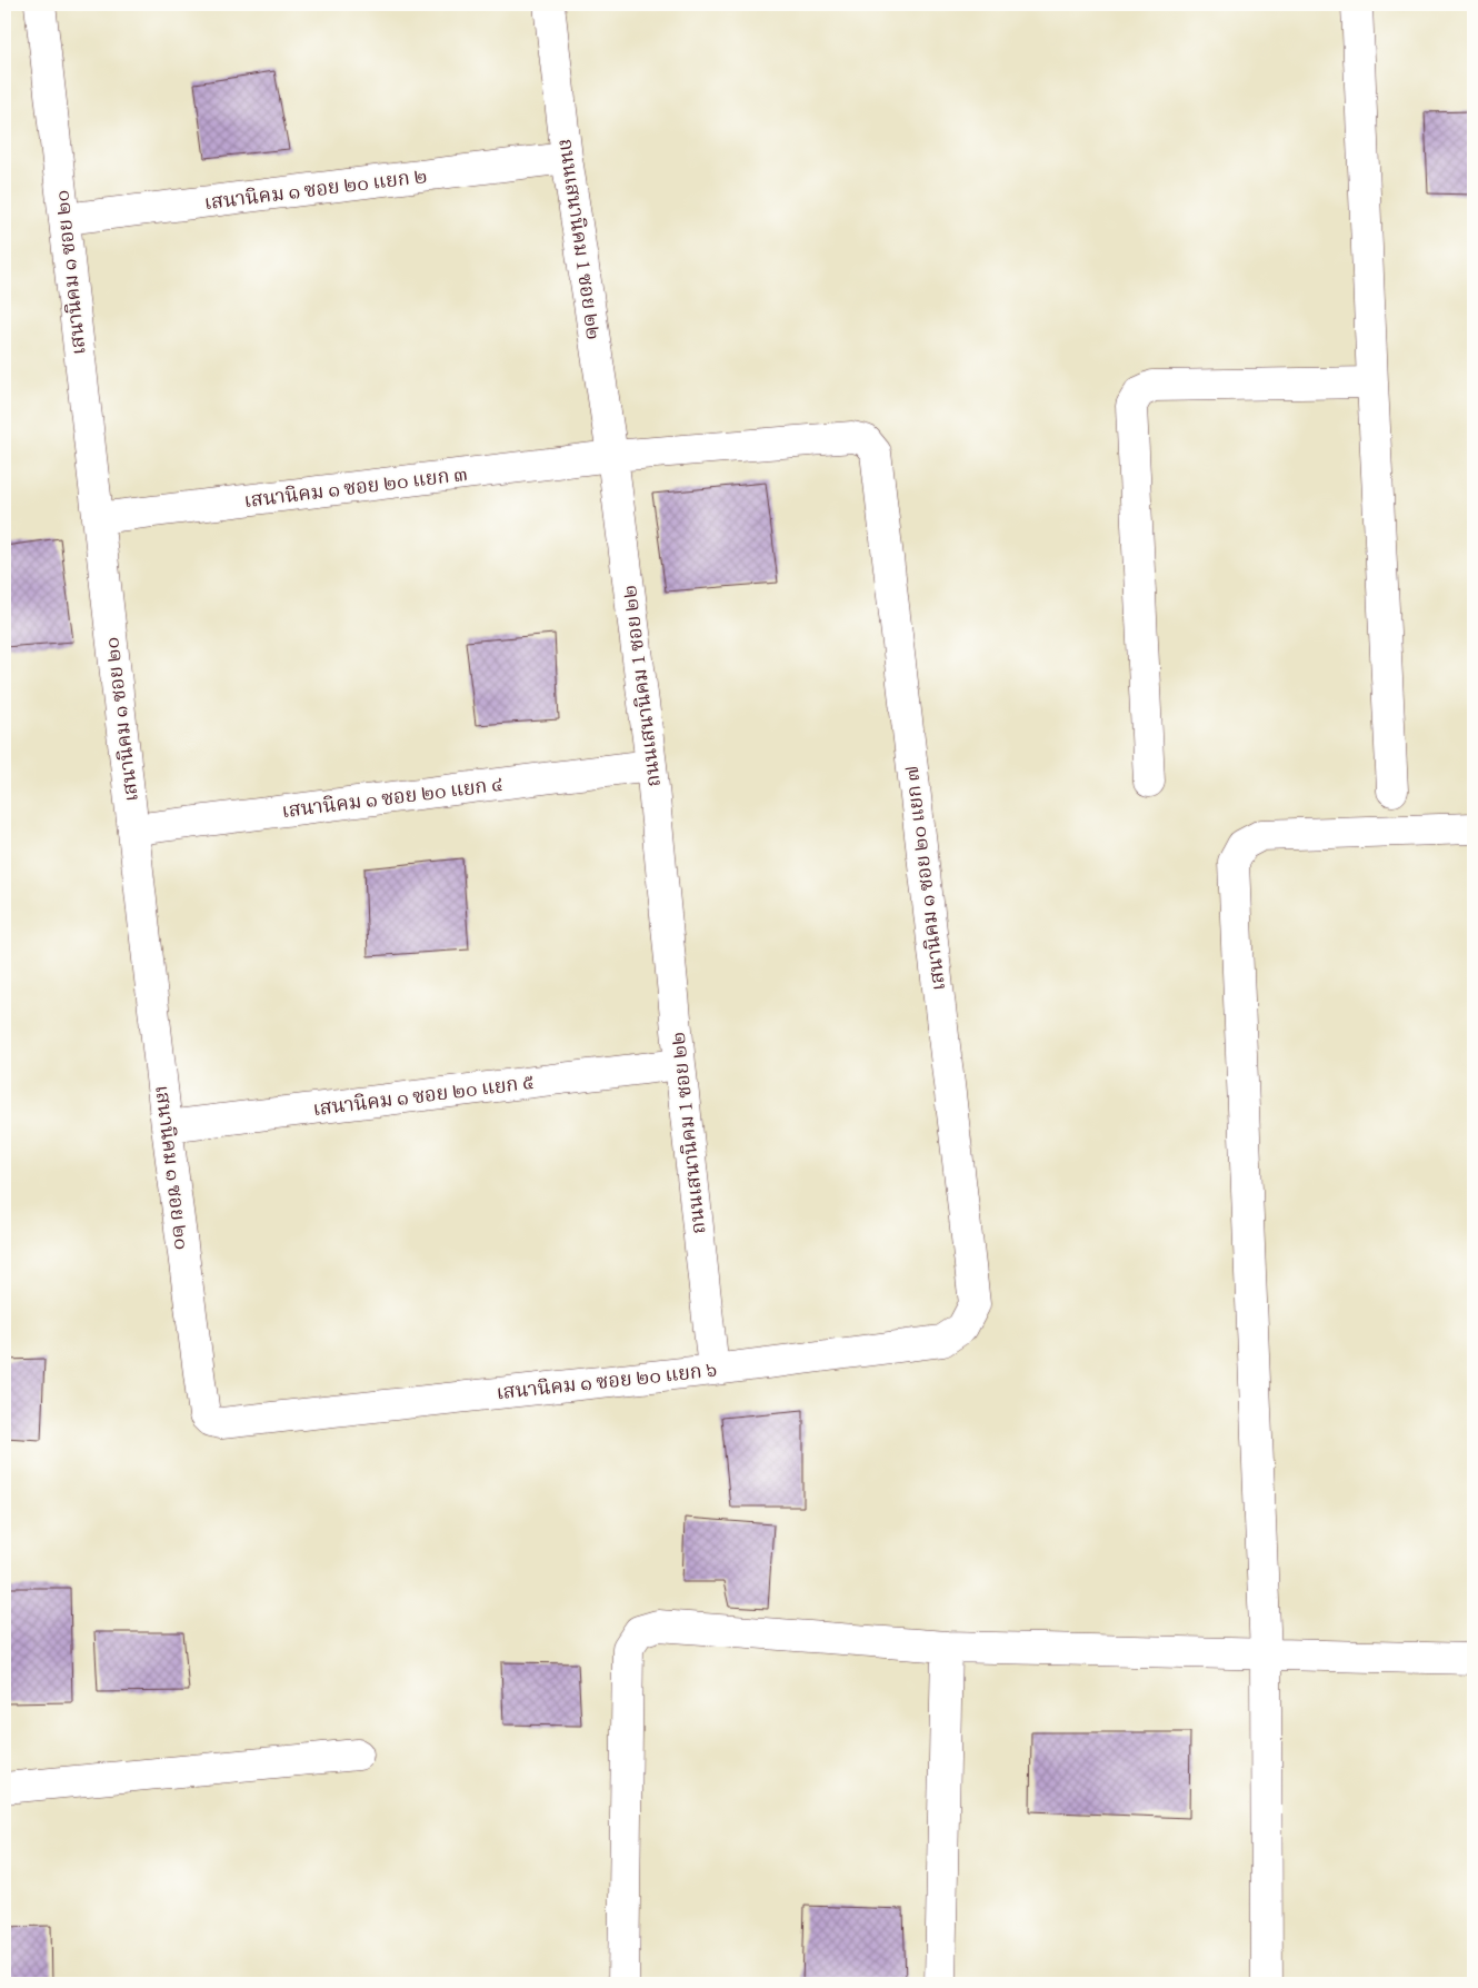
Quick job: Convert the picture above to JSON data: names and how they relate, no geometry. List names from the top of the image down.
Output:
{
  "streets": {
    "street": [
      "เสนานิคม ๑ ซอย ๒๐ แยก ๒",
      "ถนนเสนานิคม 1 ซอย ๒๒",
      "เสนานิคม ๑ ซอย ๒๐",
      "เสนานิคม ๑ ซอย ๒๐ แยก ๓",
      "เสนานิคม ๑ ซอย ๒๐ แยก ๔",
      "เสนานิคม ๑ ซอย ๒๐ แยก ๗",
      "เสนานิคม ๑ ซอย ๒๐ แยก ๕",
      "เสนานิคม ๑ ซอย ๒๐ แยก ๖"
    ]
  },
  "crossings": [
    ["เสนานิคม ๑ ซอย ๒๐ แยก ๒", "ถนนเสนานิคม 1 ซอย ๒๒"],
    ["เสนานิคม ๑ ซอย ๒๐ แยก ๒", "เสนานิคม ๑ ซอย ๒๐"],
    ["ถนนเสนานิคม 1 ซอย ๒๒", "เสนานิคม ๑ ซอย ๒๐ แยก ๓"],
    ["ถนนเสนานิคม 1 ซอย ๒๒", "เสนานิคม ๑ ซอย ๒๐ แยก ๔"],
    ["ถนนเสนานิคม 1 ซอย ๒๒", "เสนานิคม ๑ ซอย ๒๐ แยก ๕"],
    ["ถนนเสนานิคม 1 ซอย ๒๒", "เสนานิคม ๑ ซอย ๒๐ แยก ๖"],
    ["เสนานิคม ๑ ซอย ๒๐", "เสนานิคม ๑ ซอย ๒๐ แยก ๓"],
    ["เสนานิคม ๑ ซอย ๒๐", "เสนานิคม ๑ ซอย ๒๐ แยก ๔"],
    ["เสนานิคม ๑ ซอย ๒๐", "เสนานิคม ๑ ซอย ๒๐ แยก ๕"],
    ["เสนานิคม ๑ ซอย ๒๐", "เสนานิคม ๑ ซอย ๒๐ แยก ๖"],
    ["เสนานิคม ๑ ซอย ๒๐ แยก ๓", "เสนานิคม ๑ ซอย ๒๐ แยก ๗"],
    ["เสนานิคม ๑ ซอย ๒๐ แยก ๗", "เสนานิคม ๑ ซอย ๒๐ แยก ๖"]
  ]
}
